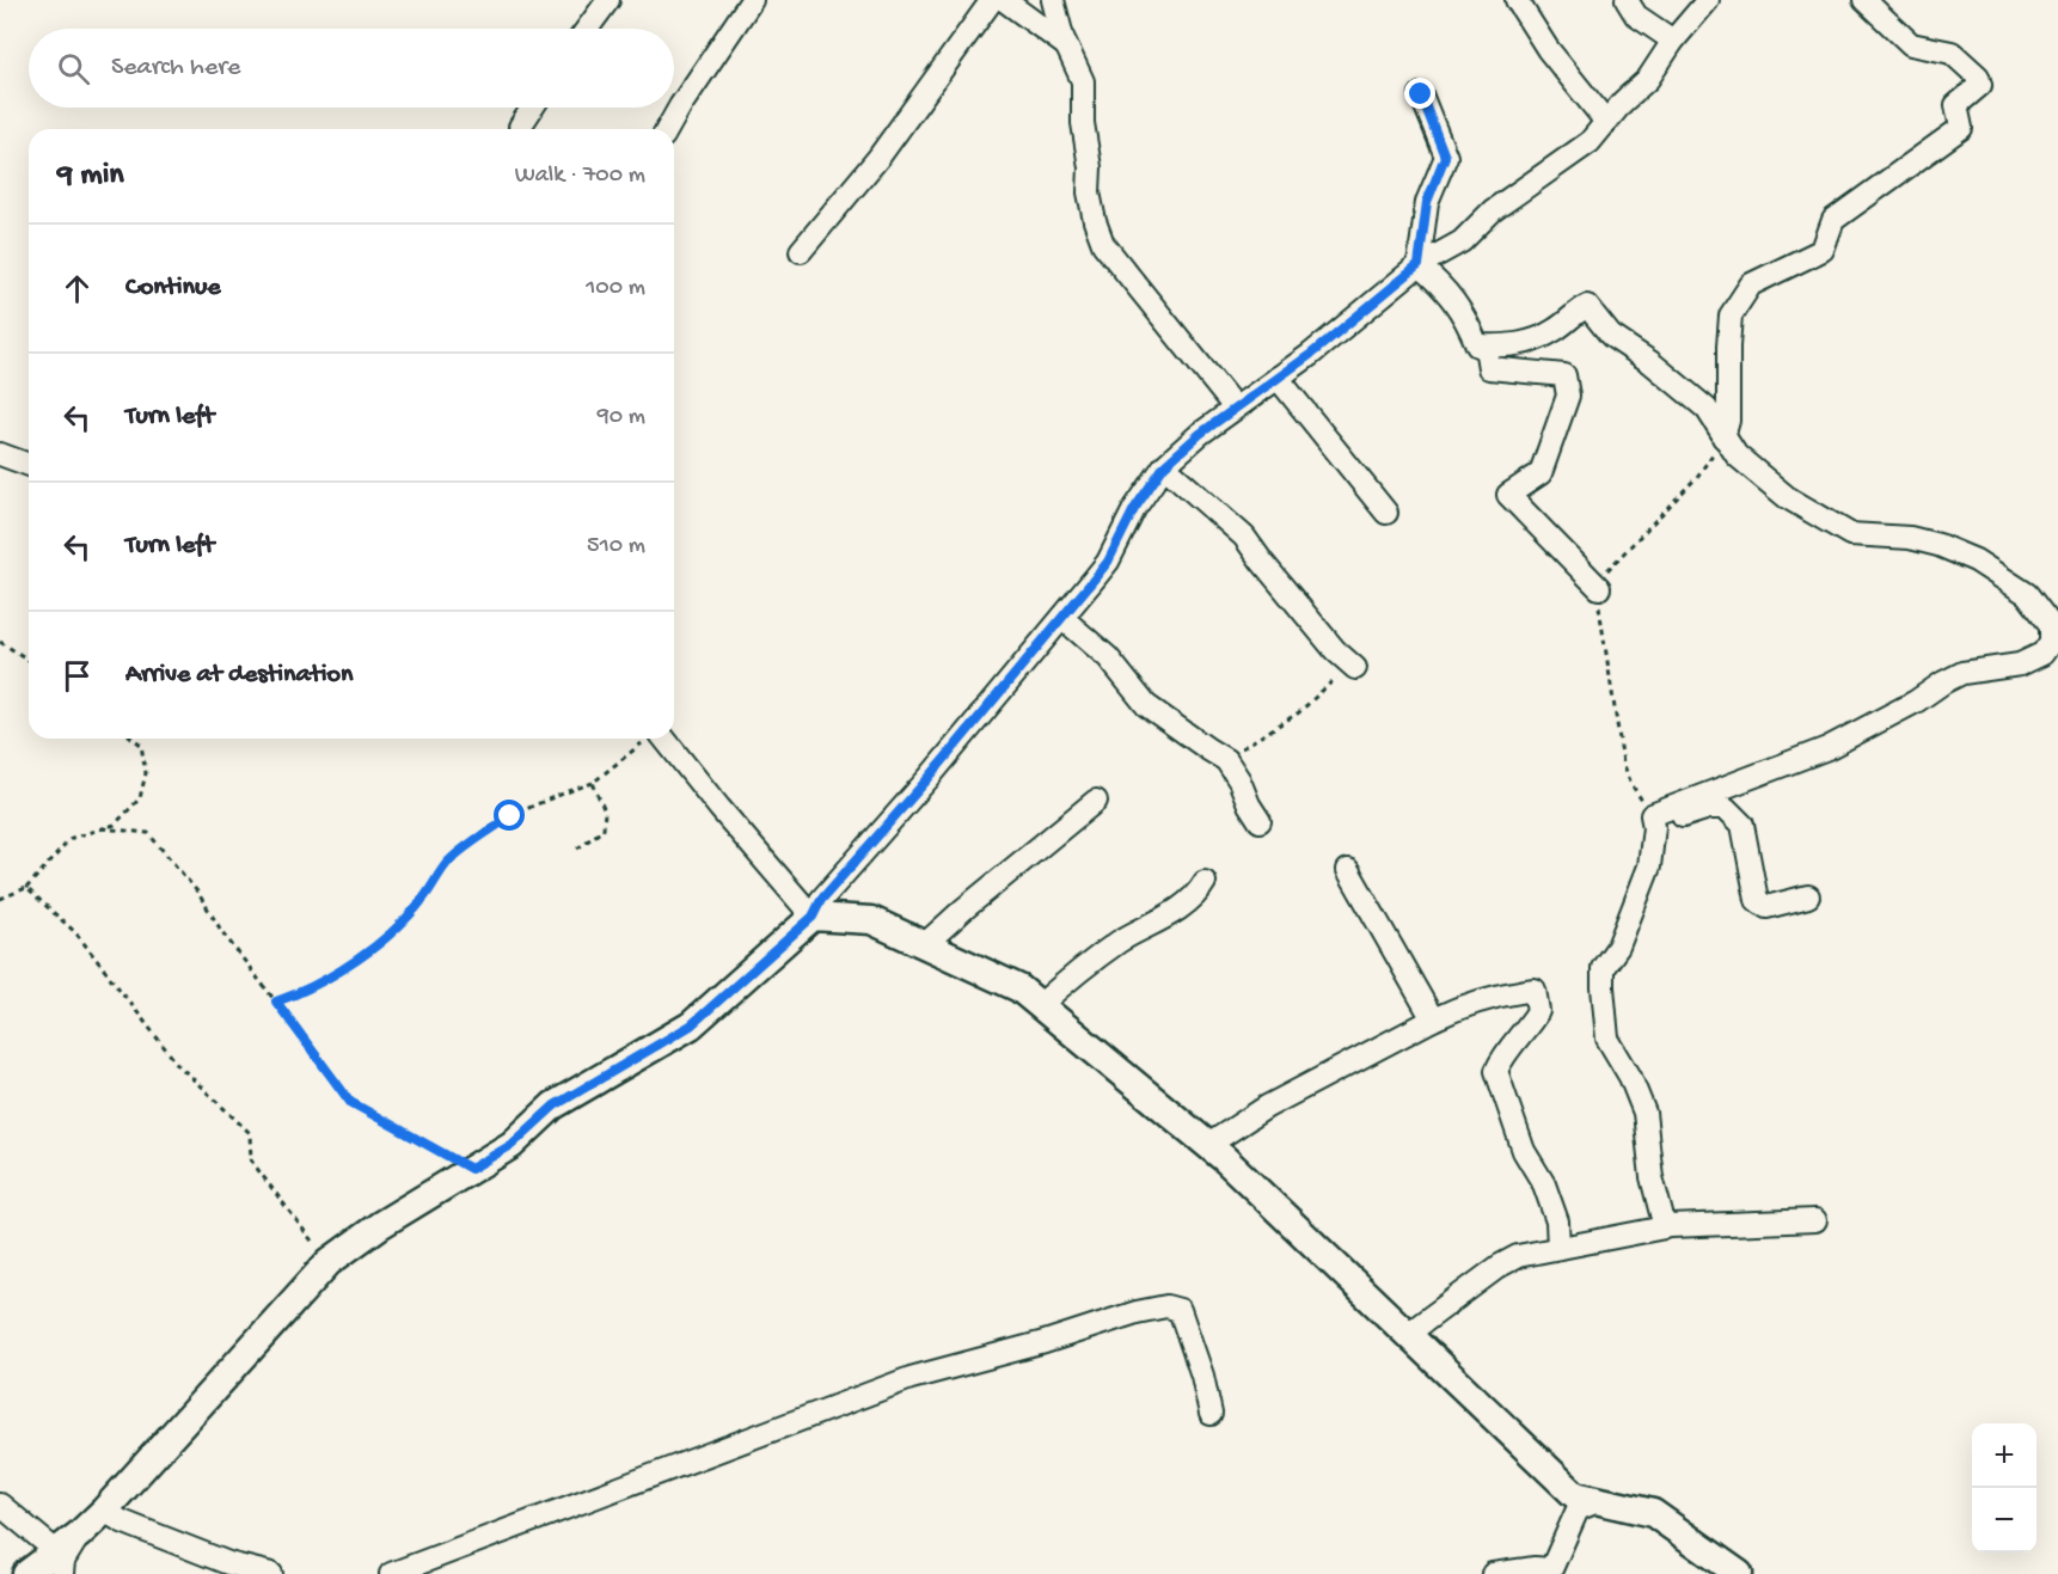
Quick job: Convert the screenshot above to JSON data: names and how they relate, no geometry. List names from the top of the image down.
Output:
{
  "page": {
    "search": "Search here",
    "heading": ["9 min", "Walk · 700 m"],
    "list": [
      ["Continue", "100 m"],
      ["Turn left", "90 m"],
      ["Turn left", "510 m"],
      "Arrive at destination"
    ],
    "map_buttons": ["+", "−"]
  }
}
